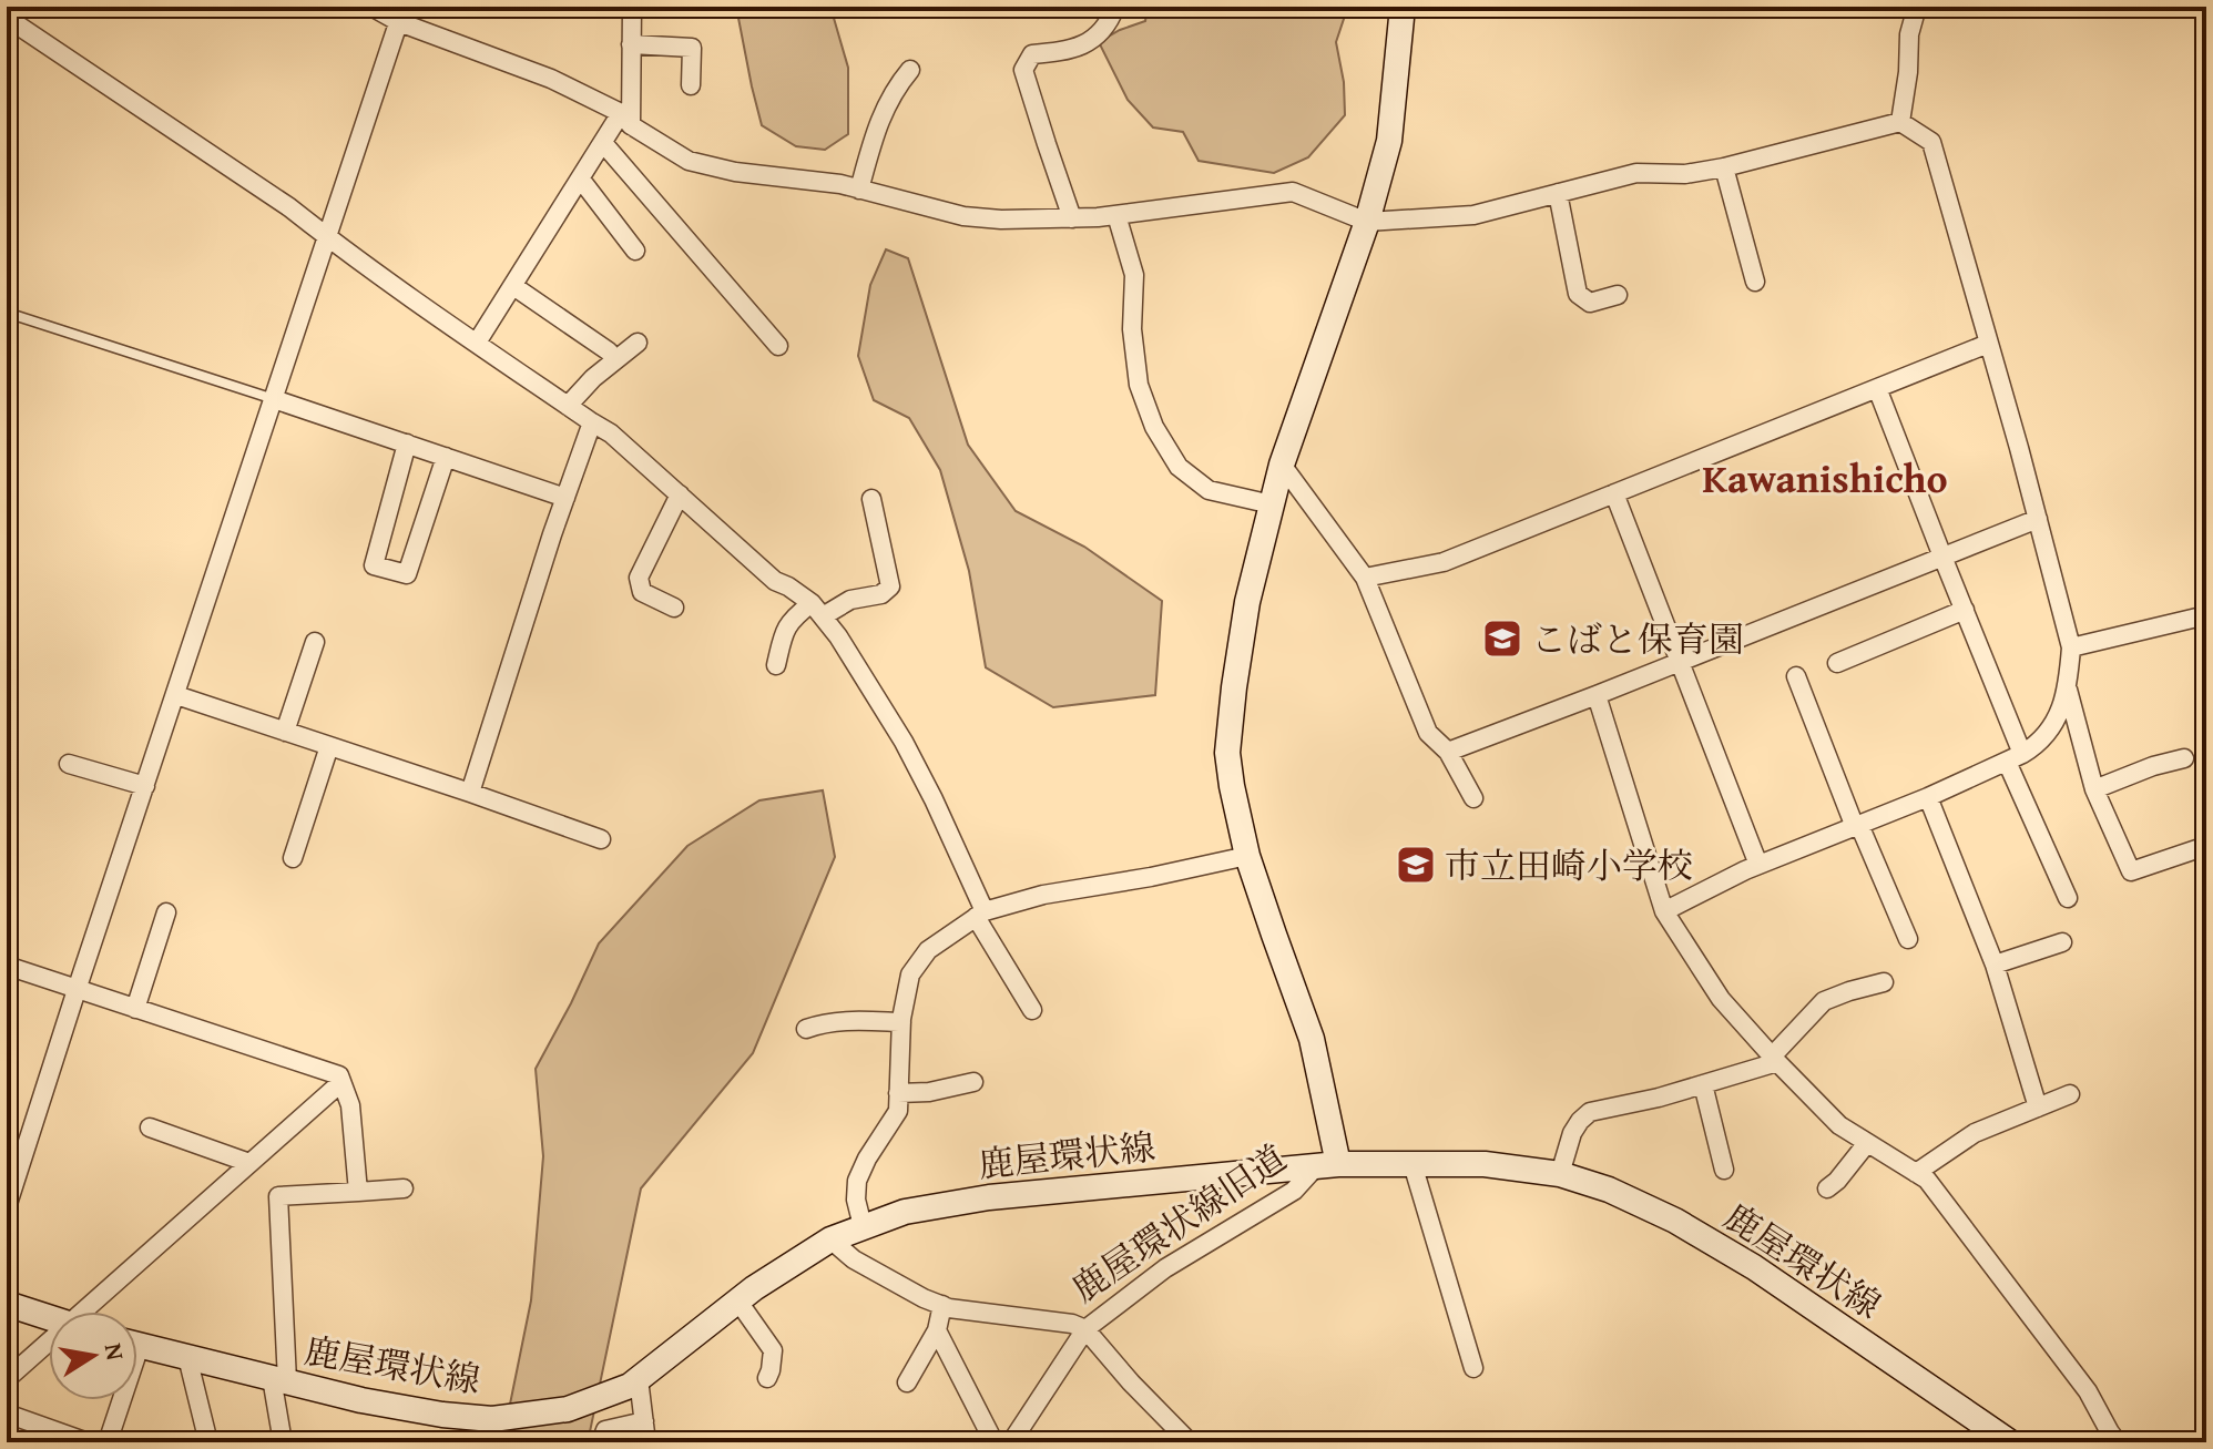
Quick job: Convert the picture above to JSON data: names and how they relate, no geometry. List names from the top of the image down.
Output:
{
  "streets": {
    "main road": ["鹿屋環状線"],
    "street": ["鹿屋環状線旧道"]
  },
  "crossings": [
    ["鹿屋環状線", "鹿屋環状線旧道"]
  ],
  "districts": ["Kawanishicho"],
  "places": {
    "school or university": ["こばと保育園", "市立田崎小学校"]
  },
  "north": "right"
}
